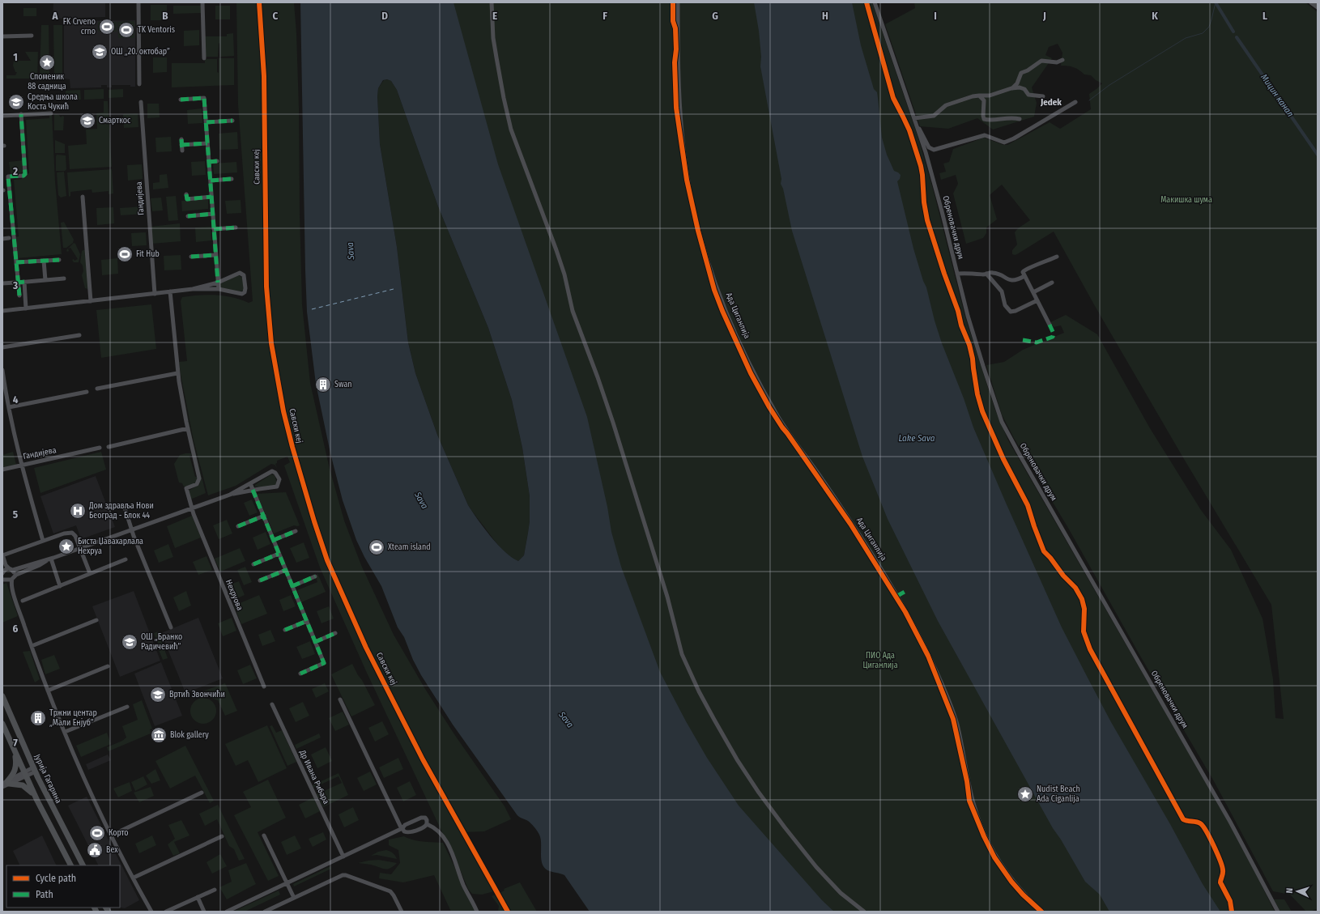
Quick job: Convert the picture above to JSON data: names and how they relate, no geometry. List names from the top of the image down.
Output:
{
  "streets": {
    "main road": ["Јурија Гагарина"],
    "street": [
      "Гандијева",
      "Обреновачки друм",
      "Ада Циганлија",
      "Нехруова",
      "Др Ивана Рибара"
    ],
    "cycle path": ["Савски кеј"]
  },
  "districts": ["Jedek"],
  "water": ["Мицин канал", "Sava", "Lake Sava"],
  "parks": ["Макишка шума", "ПИО Ада Циганлија"],
  "places": {
    "sports": [
      "FK Crveno crno",
      "TK Ventoris",
      "Fit Hub",
      "Xteam island",
      "Корто"
    ],
    "school or university": [
      "ОШ „20. октобар”",
      "Средња школа Коста Чукић",
      "Смарткос",
      "ОШ „Бранко Радичевић”",
      "Вртић Звончићи"
    ],
    "place": ["Споменик 88 садница", "Биста Џавахарлала Нехруа", "Nudist Beach Ada Ciganlija"],
    "building": ["Swan", "Тржни центар „Мали Енјуб”"],
    "hospital": ["Дом здравља Нови Београд - Блок 44"],
    "museum": ["Blok gallery"],
    "public building": ["Bex"]
  },
  "legend": ["Cycle path", "Path"],
  "north": "left",
  "grid": {
    "columns": [
      "A",
      "B",
      "C",
      "D",
      "E",
      "F",
      "G",
      "H",
      "I",
      "J",
      "K",
      "L"
    ],
    "rows": [
      "1",
      "2",
      "3",
      "4",
      "5",
      "6",
      "7"
    ]
  }
}
